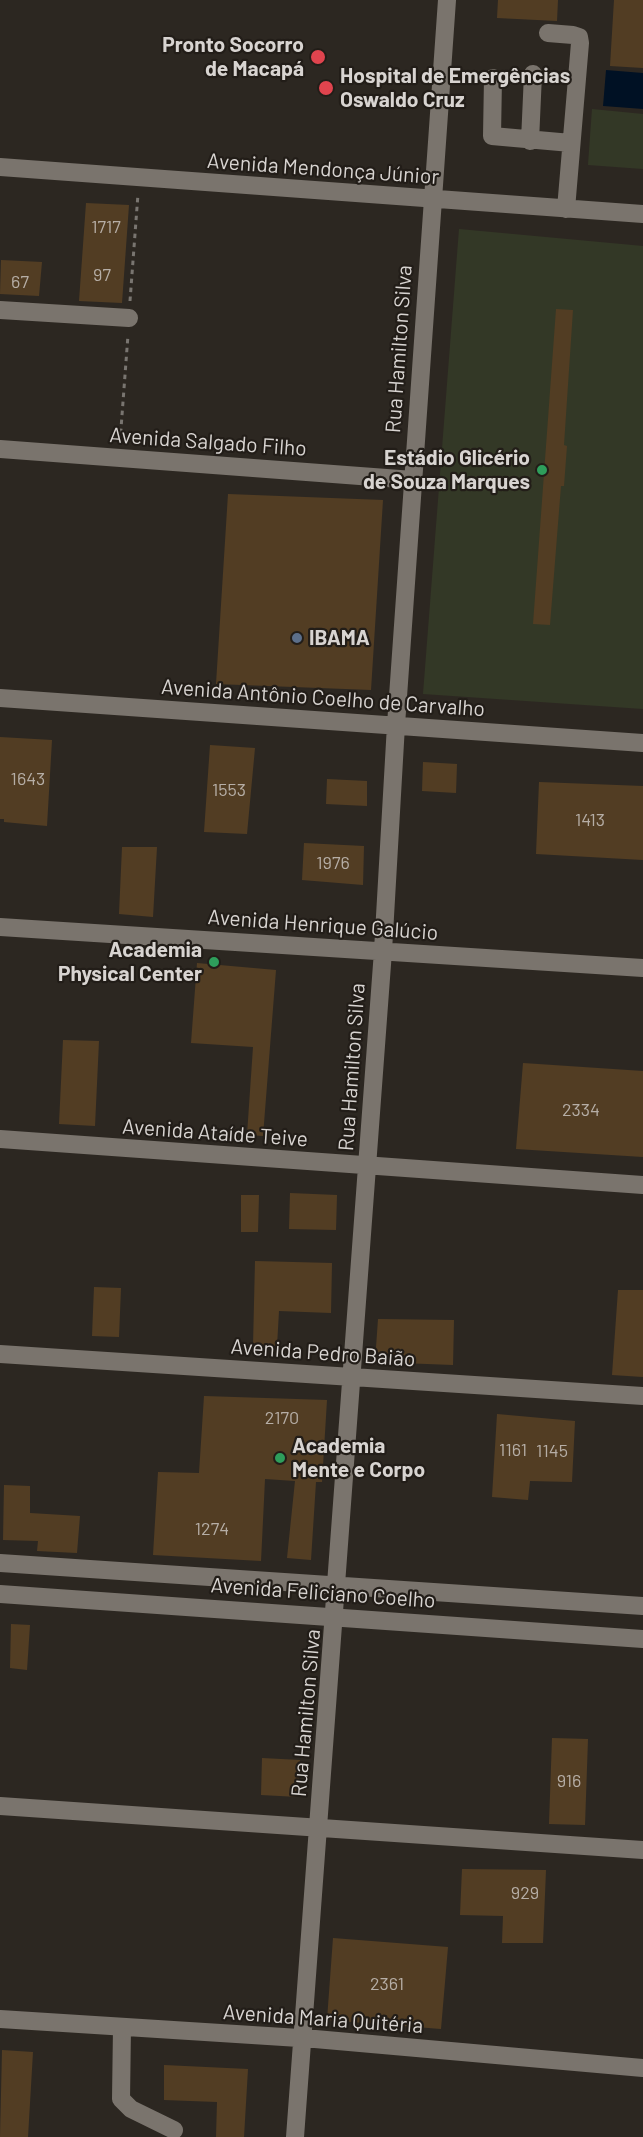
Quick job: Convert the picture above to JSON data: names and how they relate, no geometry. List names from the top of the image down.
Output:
{
  "streets": {
    "street": [
      "Avenida Mendonça Júnior",
      "Rua Hamilton Silva",
      "Avenida Salgado Filho",
      "Avenida Antônio Coelho de Carvalho",
      "Avenida Henrique Galúcio",
      "Avenida Ataíde Teive",
      "Avenida Pedro Baião",
      "Avenida Feliciano Coelho",
      "Avenida Maria Quitéria"
    ]
  },
  "crossings": [
    ["Avenida Mendonça Júnior", "Rua Hamilton Silva"],
    ["Rua Hamilton Silva", "Avenida Salgado Filho"],
    ["Rua Hamilton Silva", "Avenida Antônio Coelho de Carvalho"],
    ["Rua Hamilton Silva", "Avenida Henrique Galúcio"],
    ["Rua Hamilton Silva", "Avenida Ataíde Teive"],
    ["Rua Hamilton Silva", "Avenida Pedro Baião"],
    ["Rua Hamilton Silva", "Avenida Feliciano Coelho"],
    ["Rua Hamilton Silva", "Avenida Maria Quitéria"]
  ],
  "places": [
    "Pronto Socorro de Macapá",
    "Hospital de Emergências Oswaldo Cruz",
    "Estádio Glicério de Souza Marques",
    "IBAMA",
    "Academia Physical Center",
    "Academia Mente e Corpo"
  ],
  "house_numbers": [
    "1717",
    "97",
    "67",
    "1643",
    "1553",
    "1413",
    "1976",
    "2334",
    "2170",
    "1161",
    "1145",
    "1274",
    "916",
    "929",
    "2361"
  ]
}
